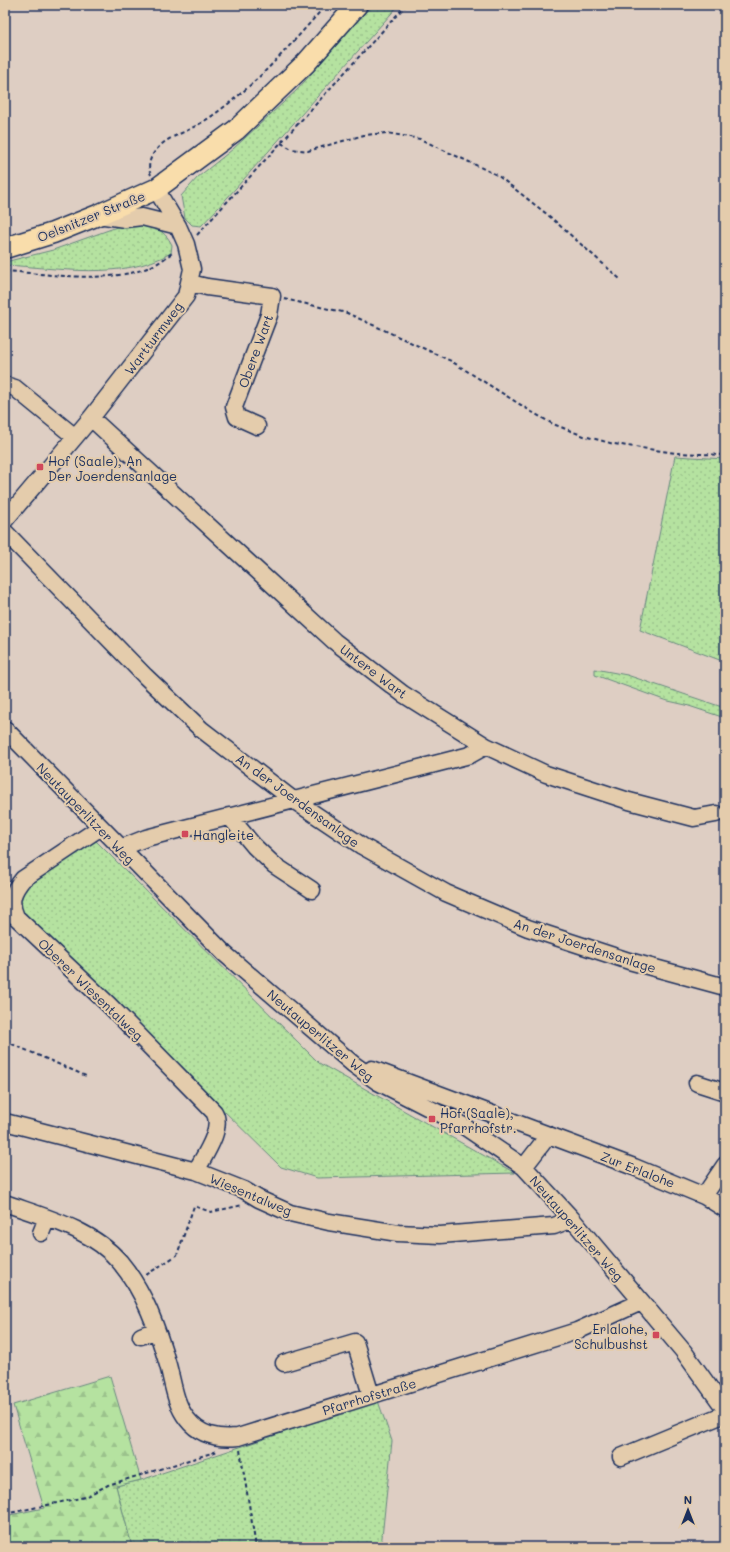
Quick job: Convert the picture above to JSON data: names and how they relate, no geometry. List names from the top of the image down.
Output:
{
  "streets": {
    "main road": ["Oelsnitzer Straße"],
    "street": [
      "Wartturmweg",
      "Obere Wart",
      "Untere Wart",
      "An der Joerdensanlage",
      "Neutauperlitzer Weg",
      "Oberer Wiesentalweg",
      "Zur Erlalohe",
      "Wiesentalweg",
      "Pfarrhofstraße"
    ]
  },
  "crossings": [
    ["Oelsnitzer Straße", "Wartturmweg"],
    ["Wartturmweg", "Obere Wart"],
    ["Wartturmweg", "Untere Wart"],
    ["Neutauperlitzer Weg", "Oberer Wiesentalweg"],
    ["Neutauperlitzer Weg", "Zur Erlalohe"],
    ["Neutauperlitzer Weg", "Wiesentalweg"],
    ["Neutauperlitzer Weg", "Pfarrhofstraße"],
    ["Oberer Wiesentalweg", "Wiesentalweg"]
  ],
  "places": {
    "transit": [
      "Hof (Saale), An Der Joerdensanlage",
      "Hangleite",
      "Hof (Saale), Pfarrhofstr.",
      "Erlalohe, Schulbushst"
    ]
  },
  "north": "top"
}
